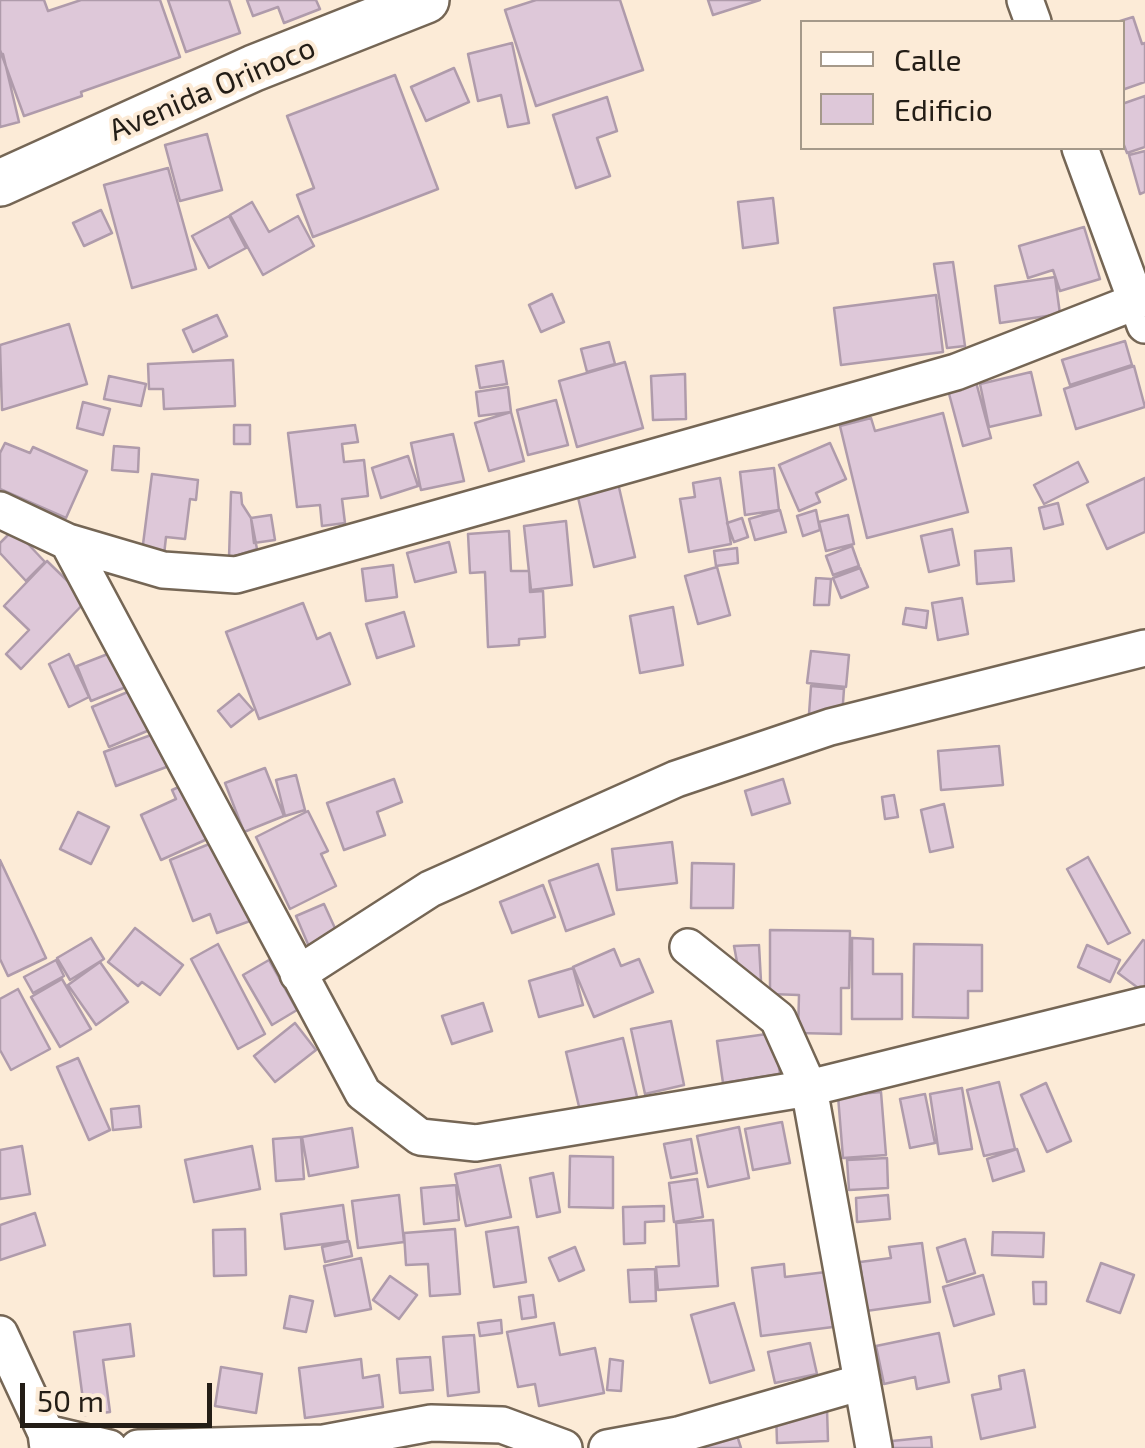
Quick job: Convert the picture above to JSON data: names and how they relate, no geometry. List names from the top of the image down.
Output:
{
  "streets": {
    "main road": ["Avenida Orinoco"]
  },
  "legend": ["Calle", "Edificio"],
  "scale_bar": "50 m"
}
